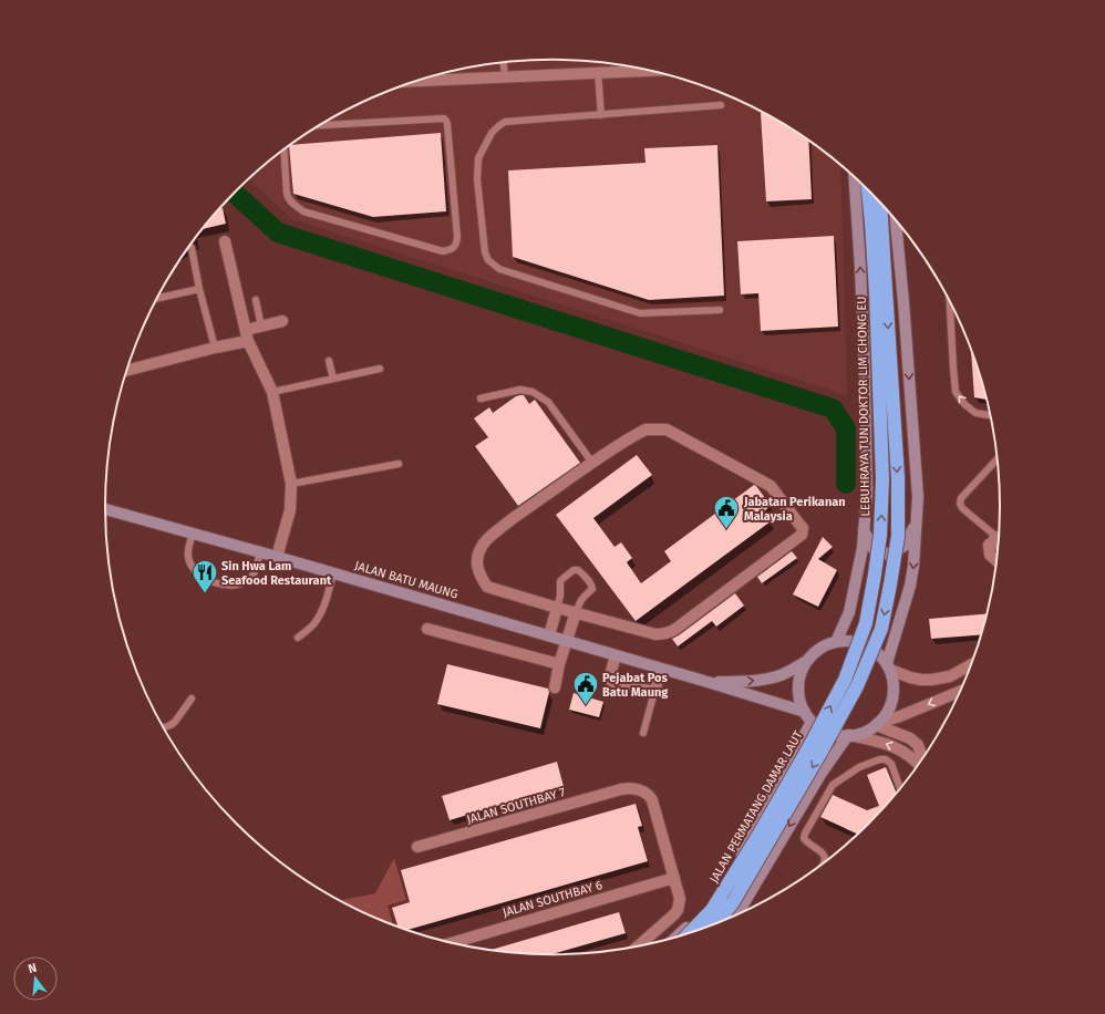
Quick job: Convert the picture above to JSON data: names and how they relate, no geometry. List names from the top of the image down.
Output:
{
  "streets": {
    "highway": ["LEBUHRAYA TUN DOKTOR LIM CHONG EU", "JALAN PERMATANG DAMAR LAUT"],
    "main road": ["JALAN BATU MAUNG"],
    "street": ["JALAN SOUTHBAY 7", "JALAN SOUTHBAY 6"]
  },
  "crossings": [
    ["LEBUHRAYA TUN DOKTOR LIM CHONG EU", "JALAN PERMATANG DAMAR LAUT"],
    ["JALAN SOUTHBAY 7", "JALAN SOUTHBAY 6"]
  ],
  "one_way": ["JALAN PERMATANG DAMAR LAUT"],
  "places": {
    "public building": ["Jabatan Perikanan Malaysia", "Pejabat Pos Batu Maung"],
    "restaurant": ["Sin Hwa Lam Seafood Restaurant"]
  },
  "north": "top"
}
